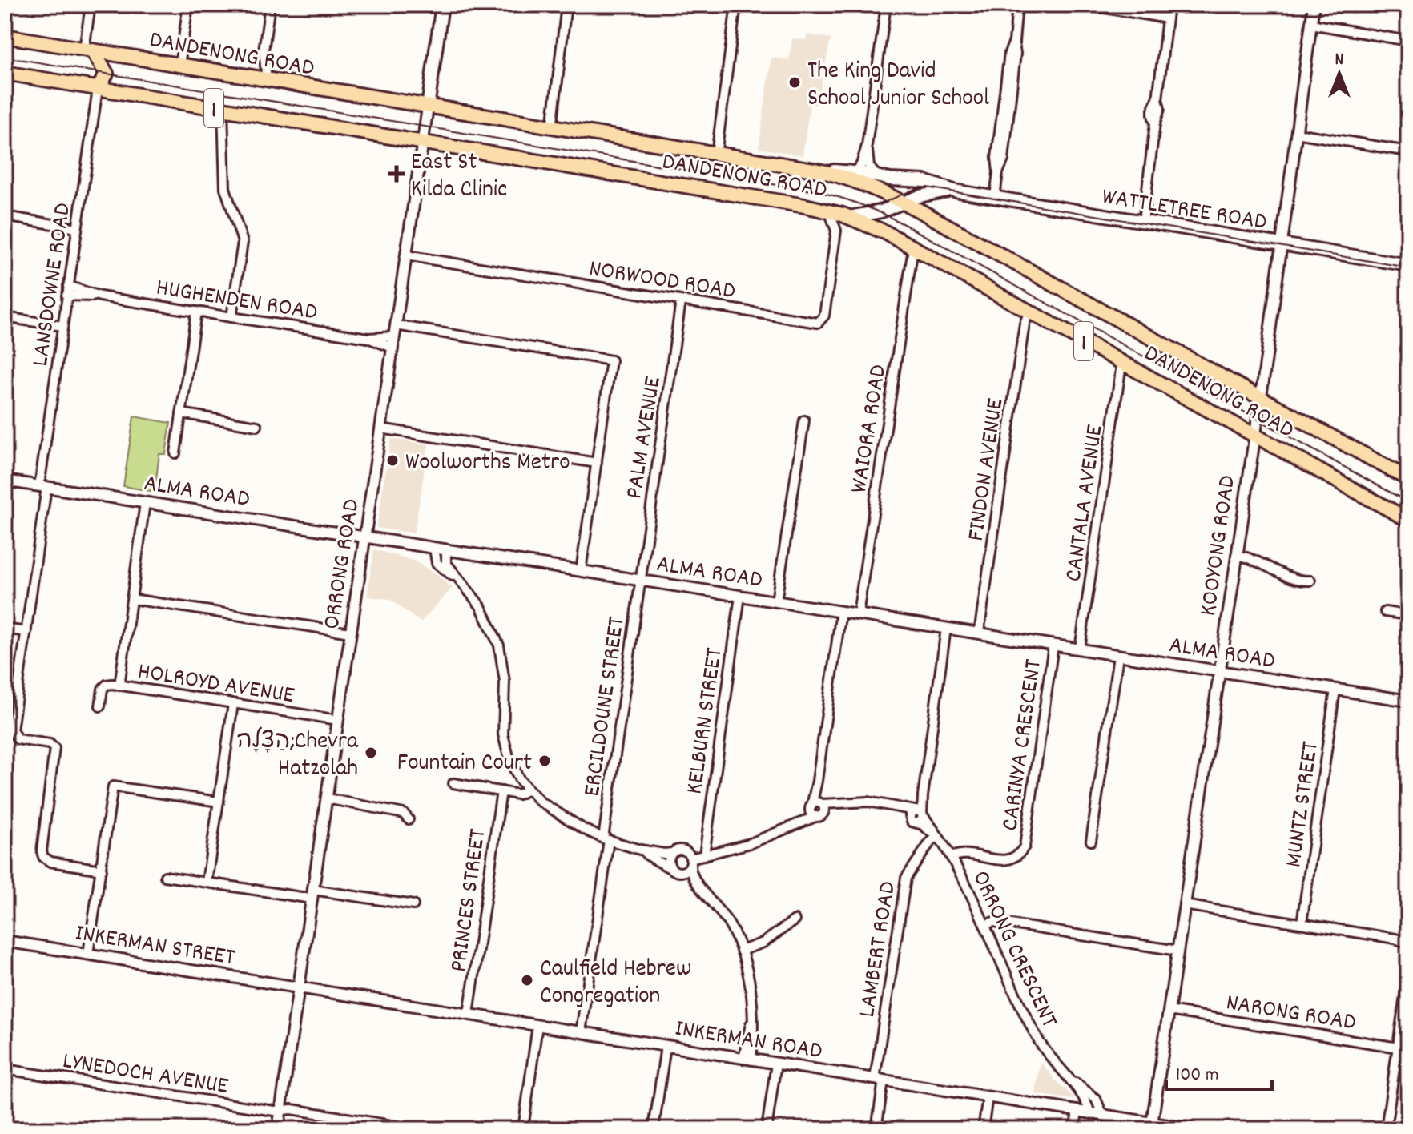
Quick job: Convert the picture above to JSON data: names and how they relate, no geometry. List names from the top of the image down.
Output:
{
  "streets": {
    "highway": ["DANDENONG ROAD", "1"],
    "main road": ["WATTLETREE ROAD", "ORRONG ROAD"],
    "street": [
      "NORWOOD ROAD",
      "LANSDOWNE ROAD",
      "HUGHENDEN ROAD",
      "WAIORA ROAD",
      "PALM AVENUE",
      "FINDON AVENUE",
      "ALMA ROAD",
      "CANTALA AVENUE",
      "KOOYONG ROAD",
      "HOLROYD AVENUE",
      "ERCILDOUNE STREET",
      "KELBURN STREET",
      "CARINYA CRESCENT",
      "MUNTZ STREET",
      "PRINCES STREET",
      "INKERMAN STREET",
      "ORRONG CRESCENT",
      "LAMBERT ROAD",
      "NARONG ROAD",
      "INKERMAN ROAD",
      "LYNEDOCH AVENUE"
    ]
  },
  "crossings": [
    ["DANDENONG ROAD", "WATTLETREE ROAD"],
    ["DANDENONG ROAD", "NORWOOD ROAD"],
    ["DANDENONG ROAD", "LANSDOWNE ROAD"],
    ["DANDENONG ROAD", "WAIORA ROAD"],
    ["DANDENONG ROAD", "FINDON AVENUE"],
    ["DANDENONG ROAD", "CANTALA AVENUE"],
    ["DANDENONG ROAD", "KOOYONG ROAD"],
    ["DANDENONG ROAD", "ORRONG ROAD"],
    ["WATTLETREE ROAD", "KOOYONG ROAD"],
    ["NORWOOD ROAD", "PALM AVENUE"],
    ["NORWOOD ROAD", "ORRONG ROAD"],
    ["LANSDOWNE ROAD", "HUGHENDEN ROAD"],
    ["LANSDOWNE ROAD", "ALMA ROAD"],
    ["HUGHENDEN ROAD", "ORRONG ROAD"],
    ["WAIORA ROAD", "ALMA ROAD"],
    ["PALM AVENUE", "ALMA ROAD"],
    ["PALM AVENUE", "ERCILDOUNE STREET"],
    ["FINDON AVENUE", "ALMA ROAD"],
    ["ALMA ROAD", "CANTALA AVENUE"],
    ["ALMA ROAD", "KOOYONG ROAD"],
    ["ALMA ROAD", "ORRONG ROAD"],
    ["ALMA ROAD", "HOLROYD AVENUE"],
    ["ALMA ROAD", "ERCILDOUNE STREET"],
    ["ALMA ROAD", "KELBURN STREET"],
    ["ALMA ROAD", "CARINYA CRESCENT"],
    ["ALMA ROAD", "MUNTZ STREET"],
    ["KOOYONG ROAD", "NARONG ROAD"],
    ["KOOYONG ROAD", "INKERMAN ROAD"],
    ["ORRONG ROAD", "HOLROYD AVENUE"],
    ["ORRONG ROAD", "INKERMAN STREET"],
    ["ORRONG ROAD", "INKERMAN ROAD"],
    ["ORRONG ROAD", "LYNEDOCH AVENUE"],
    ["ERCILDOUNE STREET", "INKERMAN ROAD"],
    ["KELBURN STREET", "ORRONG CRESCENT"],
    ["CARINYA CRESCENT", "ORRONG CRESCENT"],
    ["PRINCES STREET", "INKERMAN ROAD"],
    ["INKERMAN STREET", "INKERMAN ROAD"],
    ["ORRONG CRESCENT", "LAMBERT ROAD"],
    ["ORRONG CRESCENT", "INKERMAN ROAD"],
    ["LAMBERT ROAD", "INKERMAN ROAD"]
  ],
  "places": {
    "other": [
      "The King David School Junior School",
      "Woolworths Metro",
      "הַצָּלָה;Chevra Hatzolah",
      "Fountain Court",
      "Caulfield Hebrew Congregation"
    ],
    "health": ["East St Kilda Clinic"]
  },
  "scale_bar": "100 m",
  "north": "top"
}
